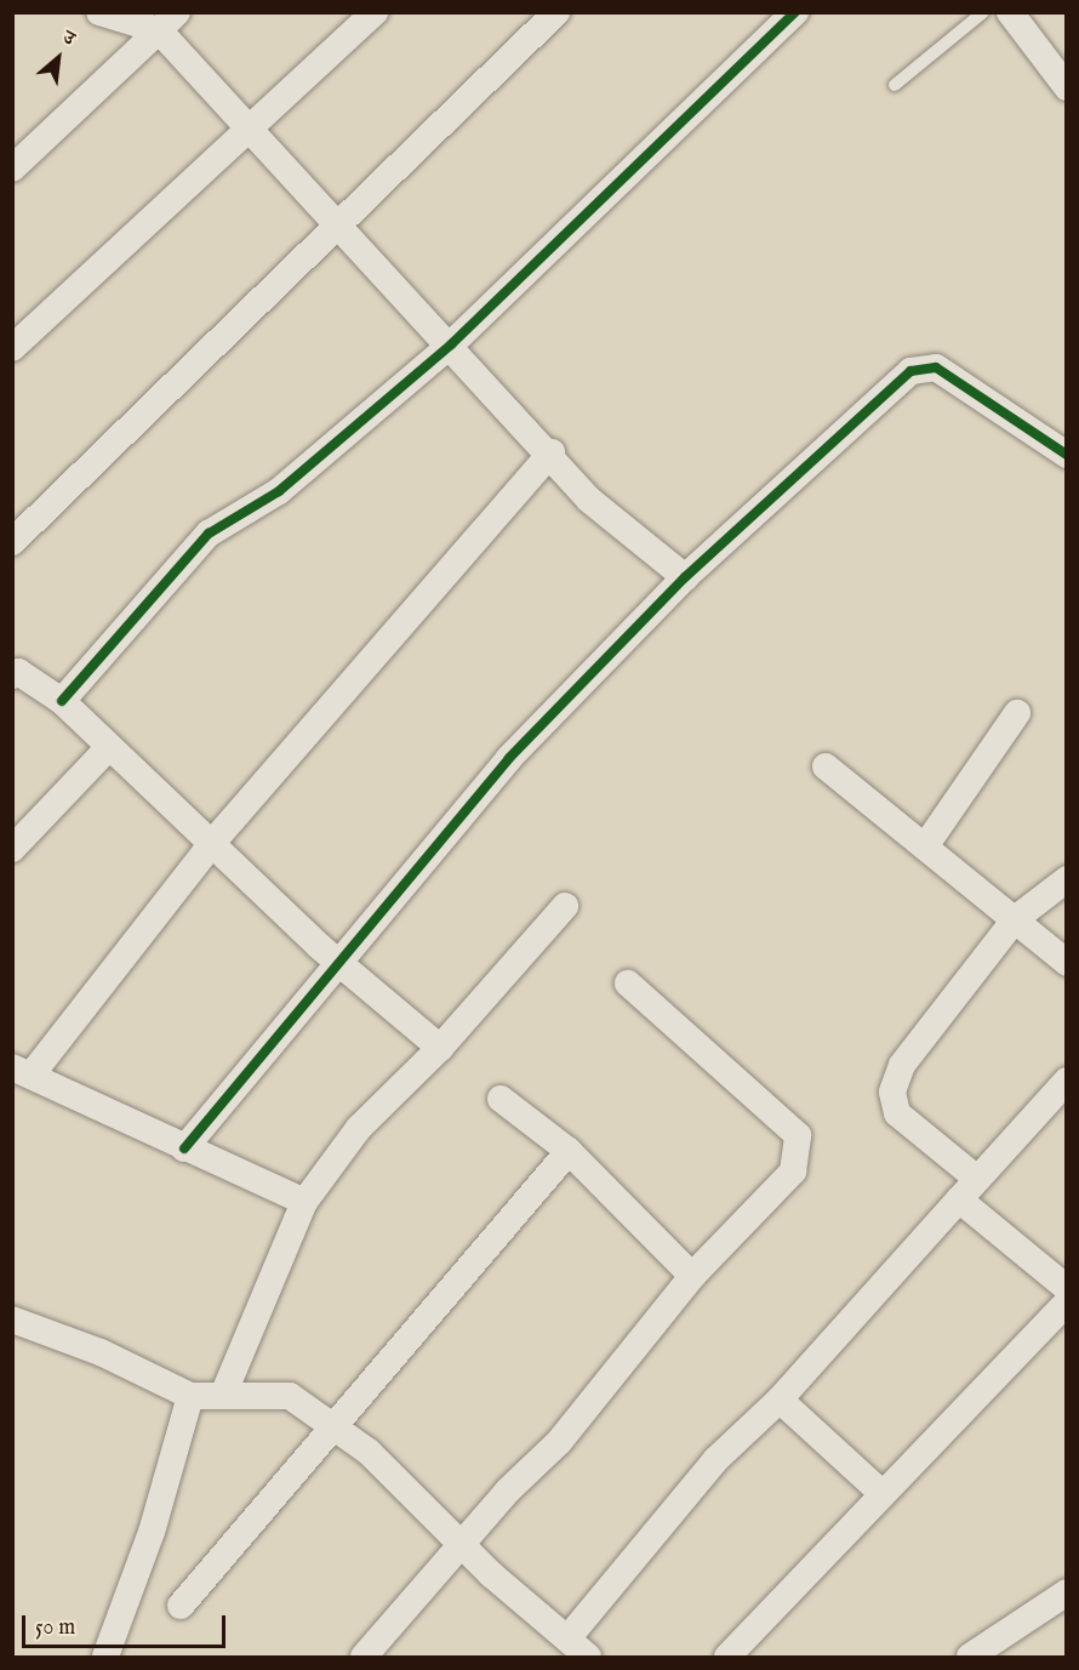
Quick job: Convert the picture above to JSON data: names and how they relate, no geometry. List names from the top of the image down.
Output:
{
  "scale_bar": "50 m",
  "north": "top right"
}
